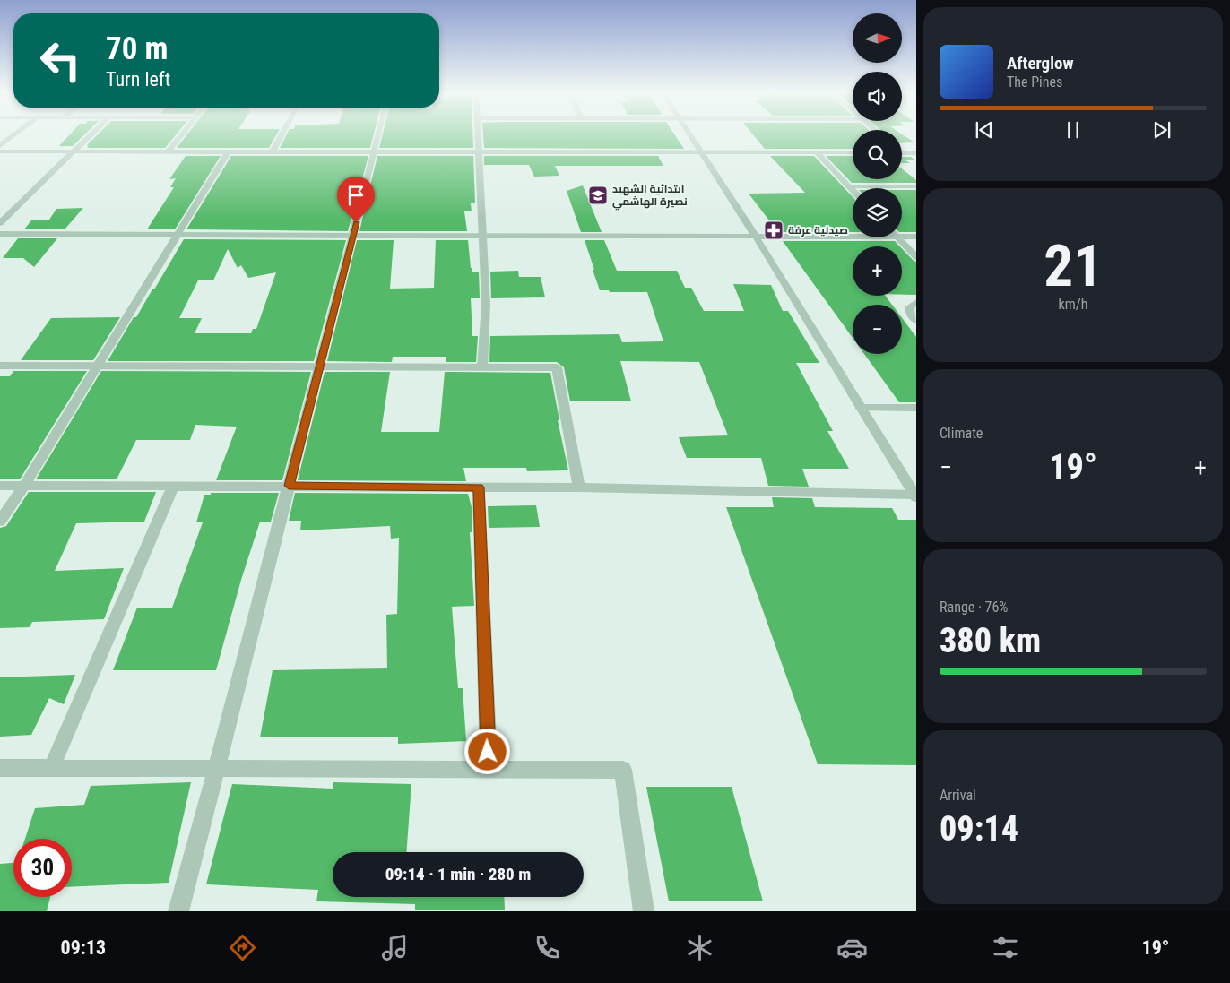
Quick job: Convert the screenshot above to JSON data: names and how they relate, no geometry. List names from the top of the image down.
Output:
{
  "places": {
    "school or university": ["ابتدائية الشهيد نصيرة الهاشمي"],
    "pharmacy": ["صيدلية عرفة"]
  },
  "north": "right",
  "page": {
    "map_buttons": ["+", "−"],
    "turn": ["70 m", "Turn left"],
    "song": ["Afterglow", "The Pines"],
    "tile": [
      ["21", "km/h"],
      "Climate",
      ["Range · 76%", "380 km"],
      ["Arrival", "09:14"]
    ],
    "heat": ["−", "19°", "+"],
    "limit": "30",
    "trip": "09:14 · 1 min · 280 m",
    "tabs": ["09:13", "19°"]
  }
}
